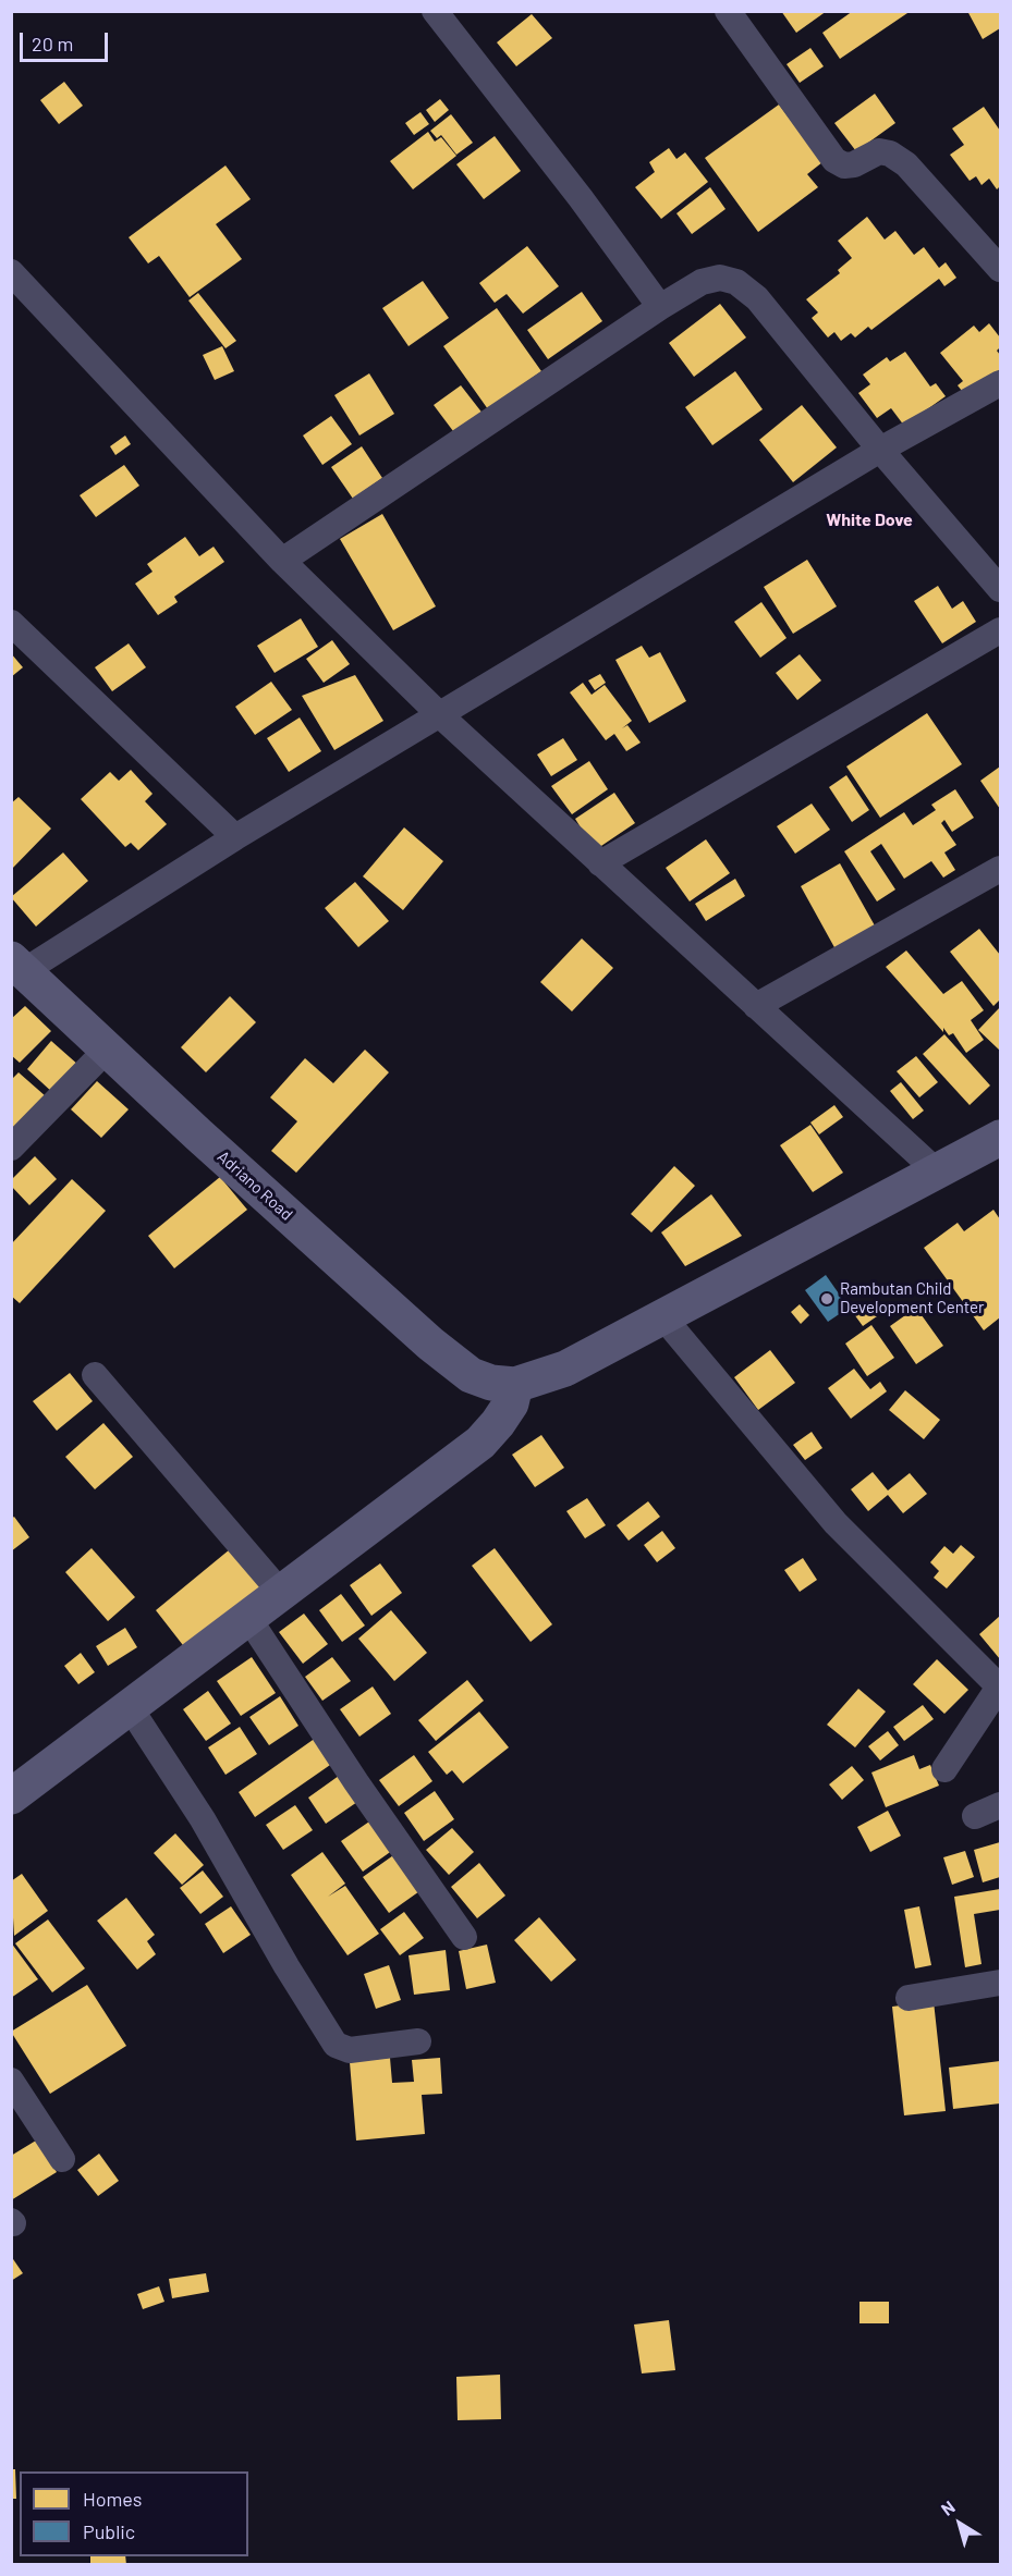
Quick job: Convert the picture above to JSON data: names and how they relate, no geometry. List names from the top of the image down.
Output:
{
  "streets": {
    "street": ["Adriano Road"]
  },
  "districts": ["White Dove"],
  "places": ["Rambutan Child Development Center"],
  "legend": ["Homes", "Public"],
  "scale_bar": "20 m",
  "north": "top left"
}
